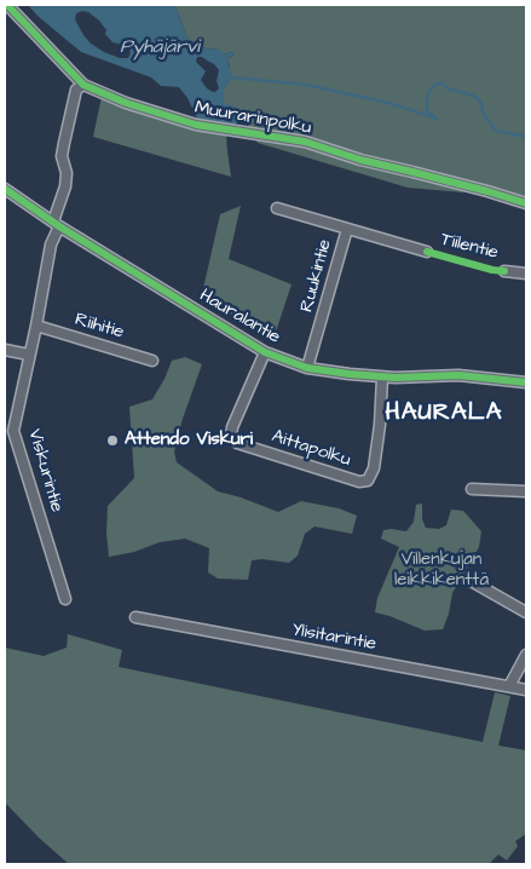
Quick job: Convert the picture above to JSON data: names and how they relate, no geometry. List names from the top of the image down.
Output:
{
  "streets": {
    "street": [
      "Muurarinpolku",
      "Tiilentie",
      "Ruukintie",
      "Hauralantie",
      "Riihitie",
      "Aittapolku",
      "Viskurintie",
      "Ylisitarintie"
    ]
  },
  "crossings": [
    ["Muurarinpolku", "Viskurintie"],
    ["Tiilentie", "Ruukintie"],
    ["Ruukintie", "Hauralantie"],
    ["Hauralantie", "Aittapolku"],
    ["Hauralantie", "Viskurintie"],
    ["Riihitie", "Viskurintie"]
  ],
  "districts": ["HAURALA"],
  "water": ["Pyhäjärvi"],
  "parks": ["Villenkujan leikkikenttä"],
  "places": ["Attendo Viskuri"]
}
